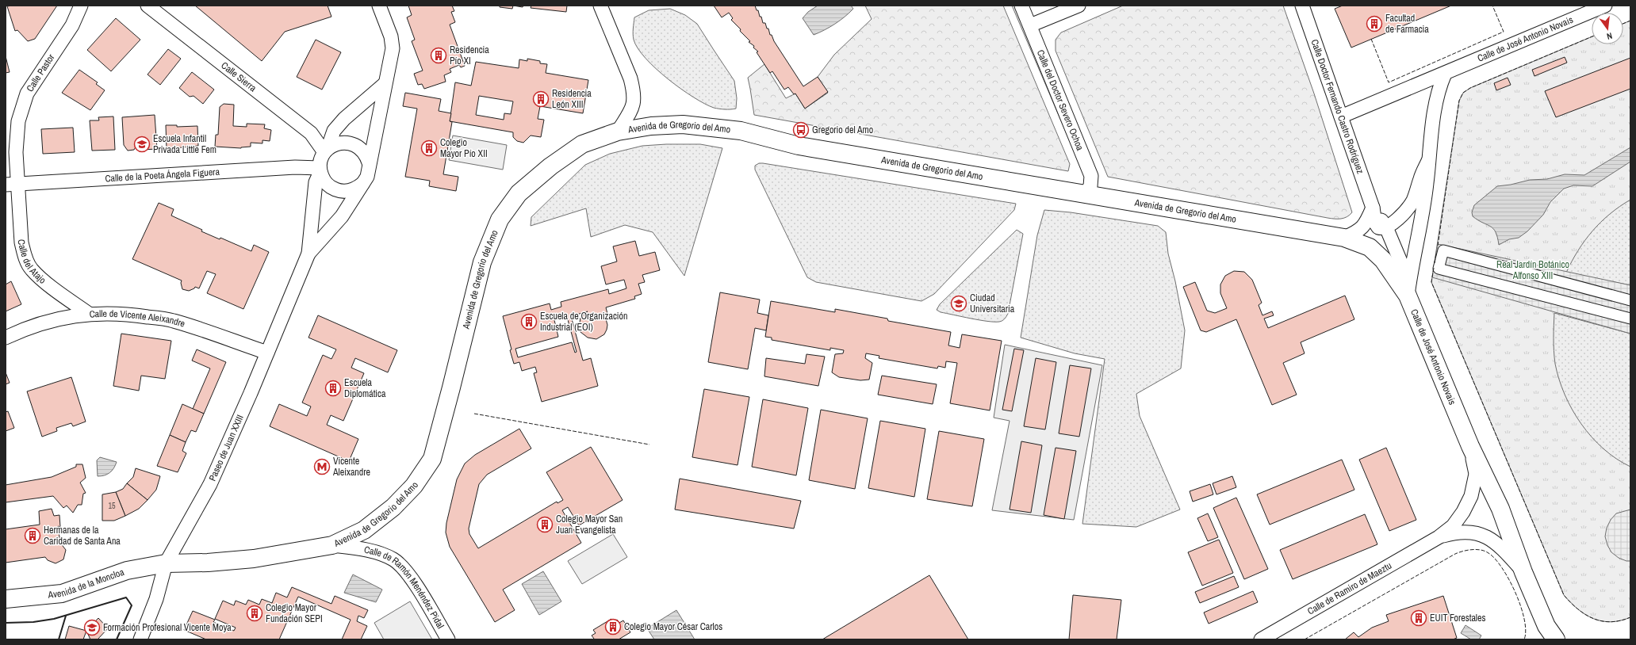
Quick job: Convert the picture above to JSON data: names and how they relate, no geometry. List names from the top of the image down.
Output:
{
  "streets": {
    "street": [
      "Calle de José Antonio Novais",
      "Calle Pastor",
      "Calle Sierra",
      "Calle del Doctor Severo Ochoa",
      "Calle Doctor Fernando Castro Rodríguez",
      "Avenida de Gregorio del Amo",
      "Calle de la Poeta Ángela Figuera",
      "Calle del Atajo",
      "Calle de Vicente Aleixandre",
      "Paseo de Juan XXIII",
      "Avenida de la Moncloa",
      "Calle de Ramiro de Maeztu",
      "Calle de Ramón Menéndez Pidal"
    ]
  },
  "crossings": [
    ["Calle de José Antonio Novais", "Calle Doctor Fernando Castro Rodríguez"],
    ["Calle de José Antonio Novais", "Avenida de Gregorio del Amo"],
    ["Calle de José Antonio Novais", "Calle de Ramiro de Maeztu"],
    ["Calle Pastor", "Calle de la Poeta Ángela Figuera"],
    ["Calle Pastor", "Calle del Atajo"],
    ["Calle Sierra", "Calle de la Poeta Ángela Figuera"],
    ["Calle del Doctor Severo Ochoa", "Avenida de Gregorio del Amo"],
    ["Calle Doctor Fernando Castro Rodríguez", "Avenida de Gregorio del Amo"],
    ["Avenida de Gregorio del Amo", "Paseo de Juan XXIII"],
    ["Avenida de Gregorio del Amo", "Avenida de la Moncloa"],
    ["Avenida de Gregorio del Amo", "Calle de Ramón Menéndez Pidal"],
    ["Calle de la Poeta Ángela Figuera", "Calle del Atajo"],
    ["Calle del Atajo", "Calle de Vicente Aleixandre"],
    ["Calle de Vicente Aleixandre", "Paseo de Juan XXIII"],
    ["Paseo de Juan XXIII", "Avenida de la Moncloa"]
  ],
  "parks": ["Real Jardín Botánico Alfonso XIII"],
  "places": {
    "building": [
      "Facultad de Farmacia",
      "Residencia Pío XI",
      "Residencia León XIII",
      "Colegio Mayor Pío XII",
      "Escuela de Organización Industrial (EOI)",
      "Escuela Diplomática",
      "Colegio Mayor San Juan Evangelista",
      "Hermanas de la Caridad de Santa Ana",
      "Colegio Mayor Fundación SEPI",
      "EUIT Forestales",
      "Colegio Mayor César Carlos"
    ],
    "bus stop": ["Gregorio del Amo"],
    "school or university": ["Escuela Infantil Privada Little Fem", "Ciudad Universitaria", "Formación Profesional Vicente Moya"],
    "metro station": ["Vicente Aleixandre"]
  },
  "house_numbers": ["15"],
  "north": "bottom"
}
